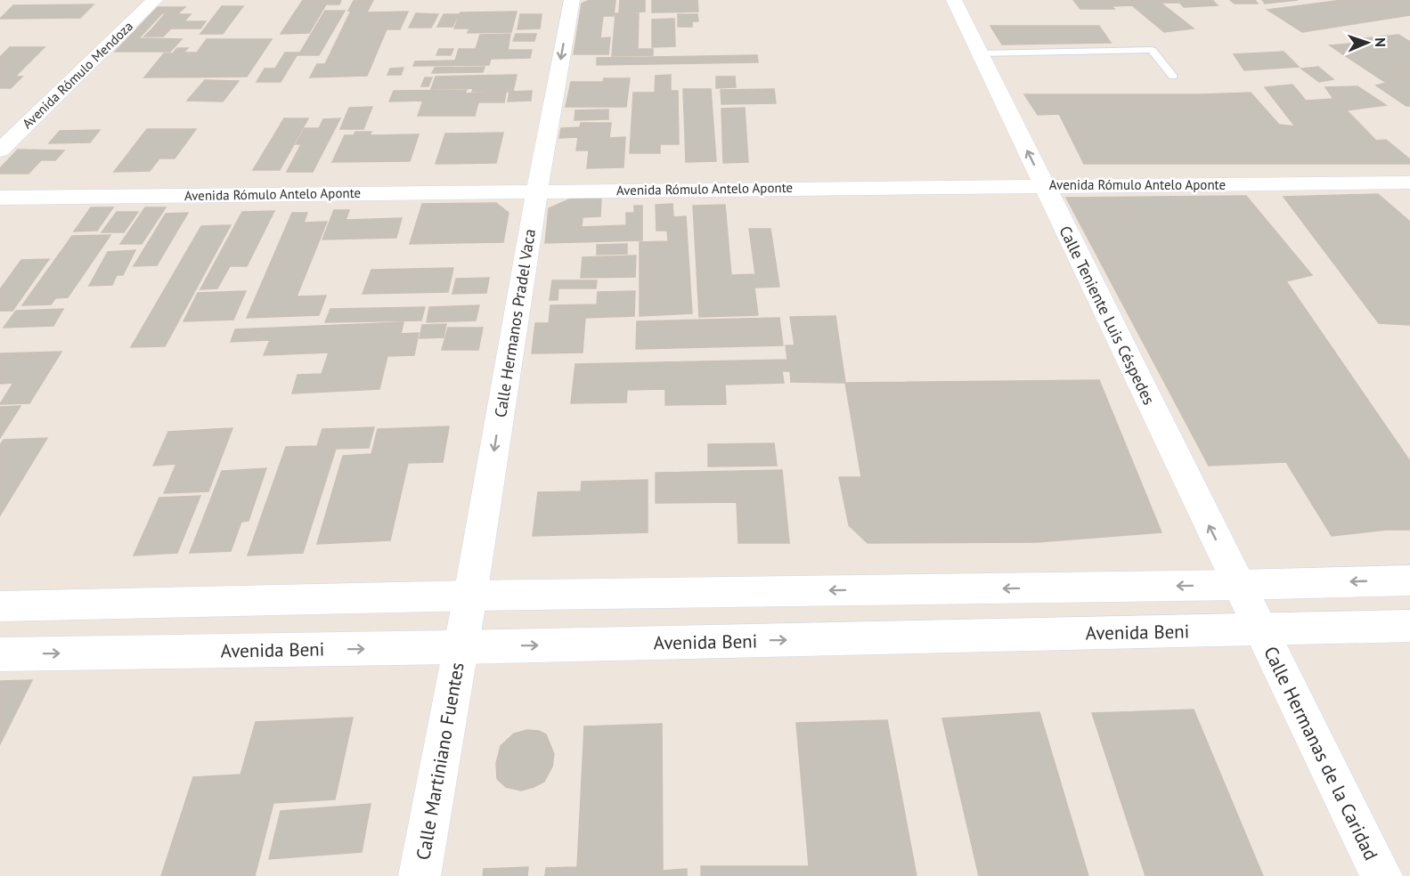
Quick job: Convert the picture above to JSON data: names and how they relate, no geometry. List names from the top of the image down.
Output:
{
  "streets": {
    "street": [
      "Avenida Rómulo Mendoza",
      "Avenida Rómulo Antelo Aponte",
      "Calle Teniente Luis Céspedes",
      "Calle Hermanos Pradel Vaca",
      "Avenida Beni",
      "Calle Hermanas de la Caridad",
      "Calle Martiniano Fuentes"
    ]
  },
  "crossings": [
    ["Avenida Rómulo Antelo Aponte", "Calle Teniente Luis Céspedes"],
    ["Avenida Rómulo Antelo Aponte", "Calle Hermanos Pradel Vaca"],
    ["Calle Teniente Luis Céspedes", "Avenida Beni"],
    ["Calle Teniente Luis Céspedes", "Calle Hermanas de la Caridad"],
    ["Calle Hermanos Pradel Vaca", "Avenida Beni"],
    ["Calle Hermanos Pradel Vaca", "Calle Martiniano Fuentes"],
    ["Avenida Beni", "Calle Hermanas de la Caridad"],
    ["Avenida Beni", "Calle Martiniano Fuentes"]
  ],
  "one_way": ["Calle Teniente Luis Céspedes", "Calle Hermanos Pradel Vaca"],
  "north": "right"
}
